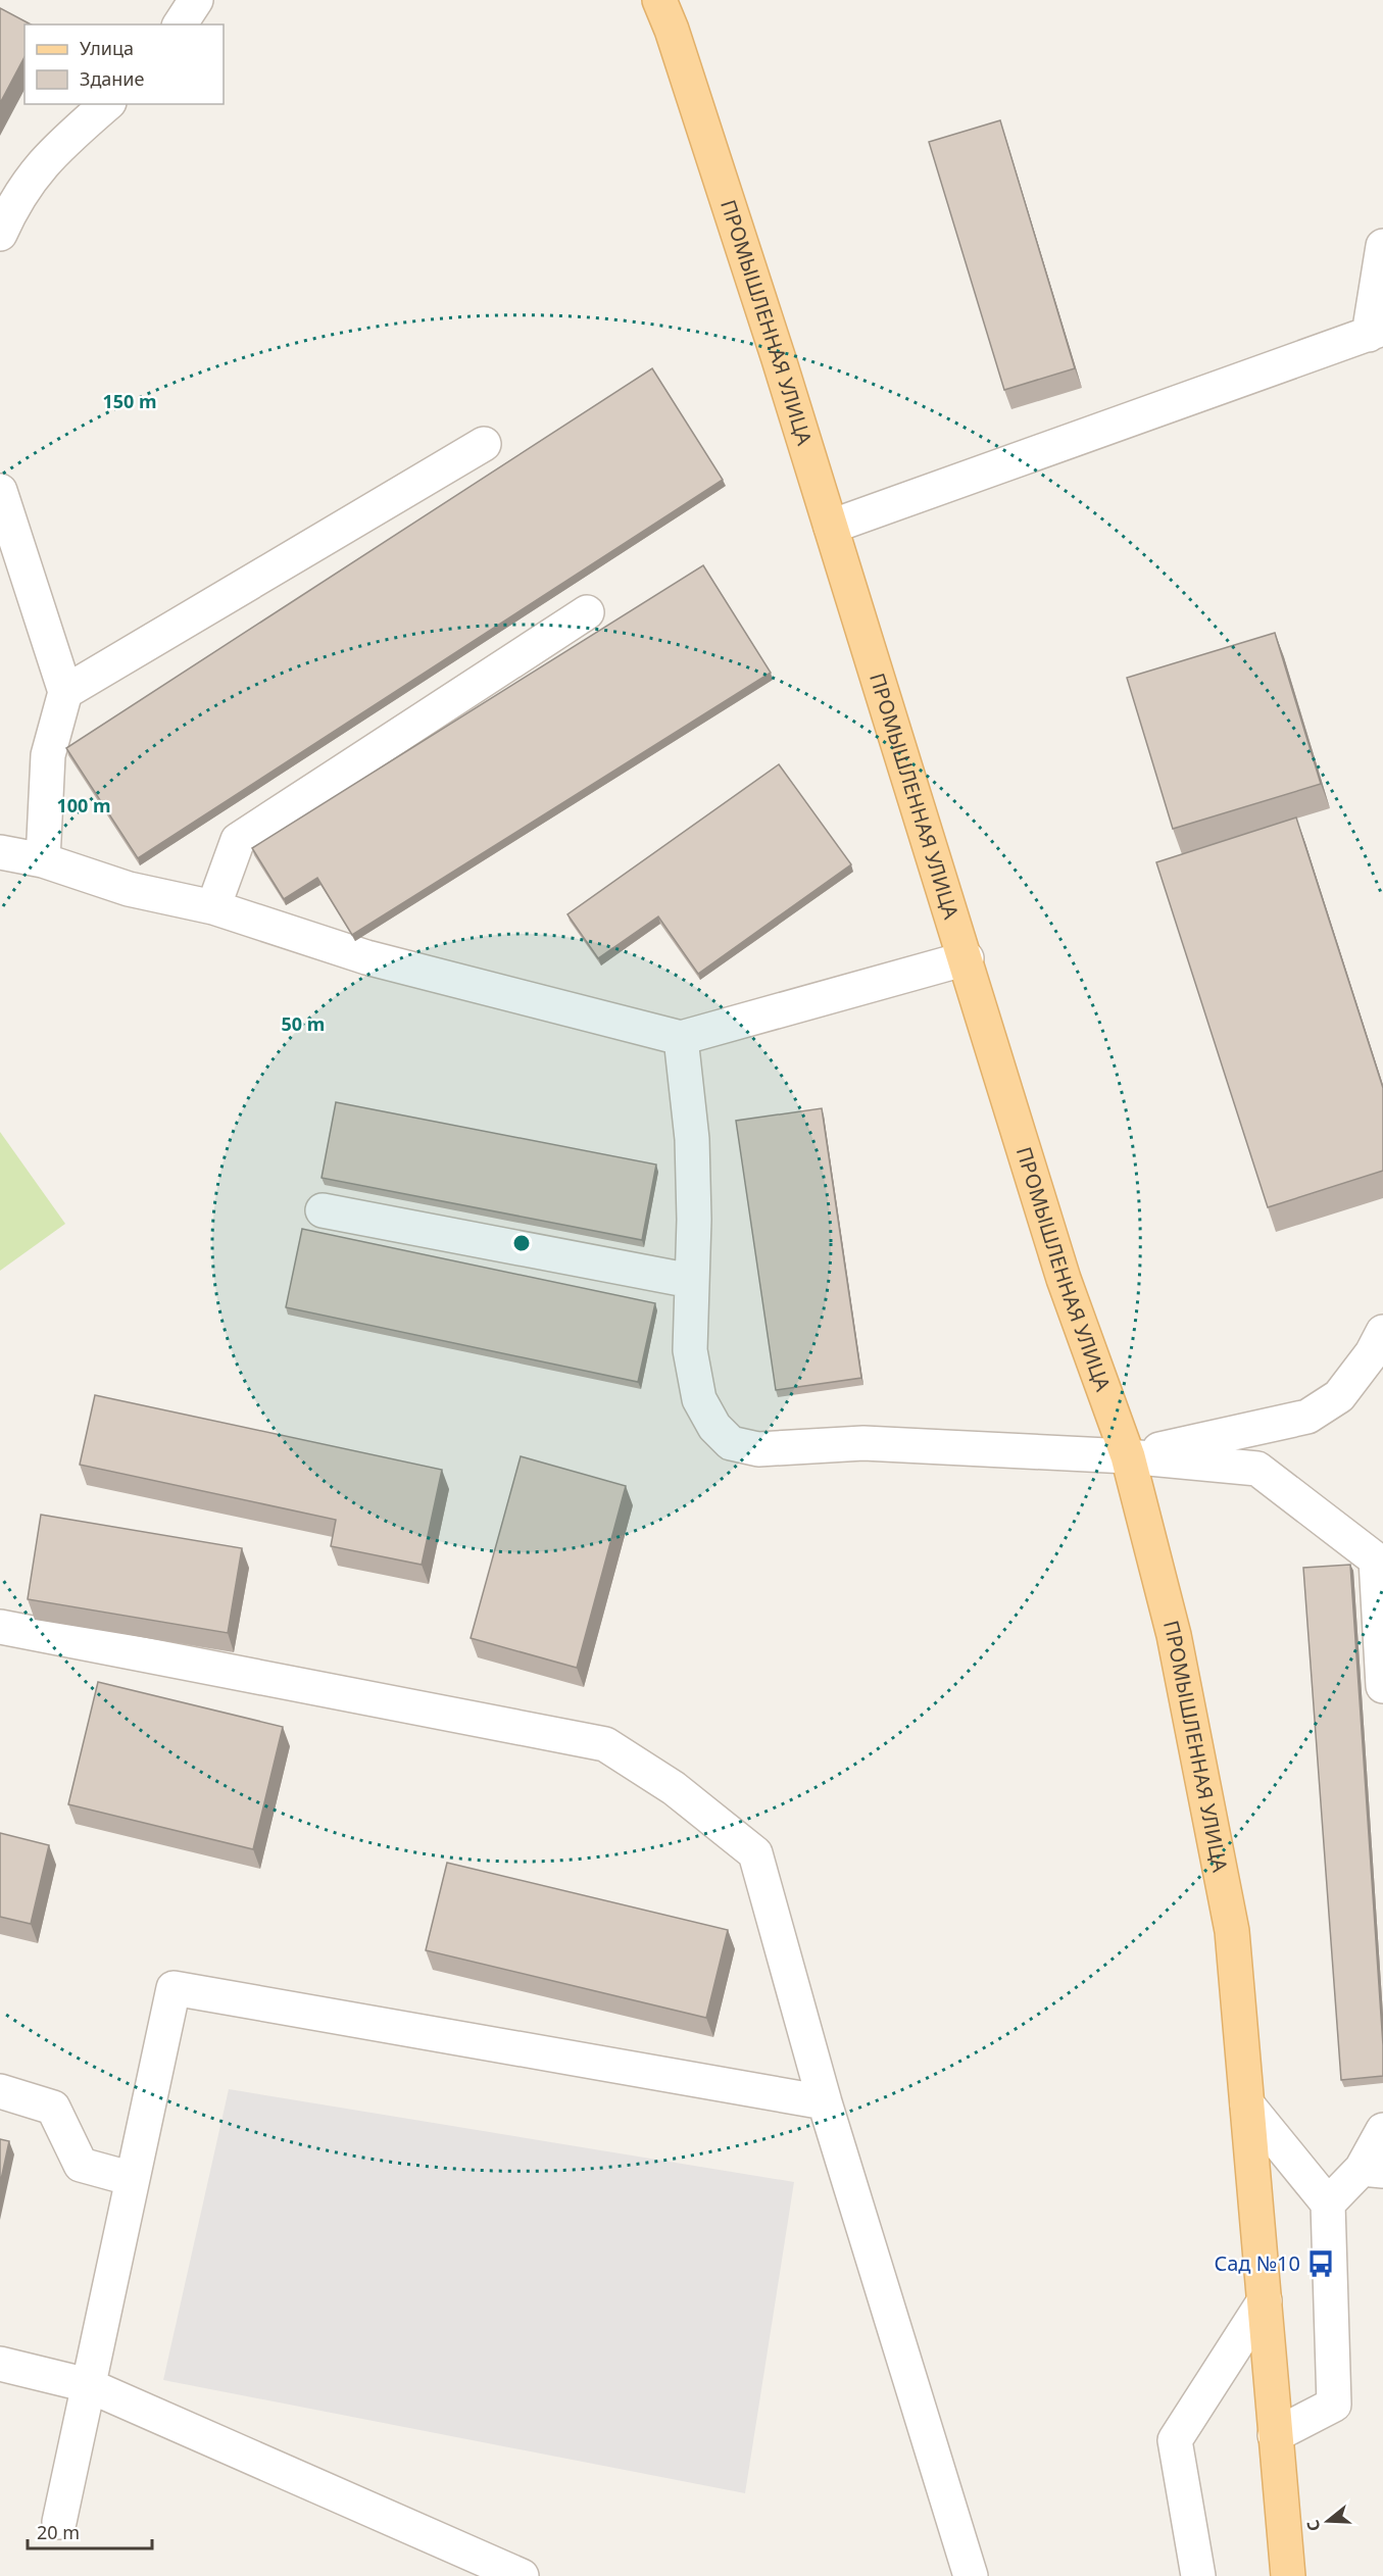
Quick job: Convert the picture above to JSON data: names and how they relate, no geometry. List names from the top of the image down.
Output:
{
  "streets": {
    "main road": ["ПРОМЫШЛЕННАЯ УЛИЦА"]
  },
  "places": {
    "bus stop": ["Сад №10"]
  },
  "legend": ["Улица", "Здание"],
  "scale_bar": "20 m",
  "north": "left",
  "rings": ["150 m", "100 m", "50 m"]
}
